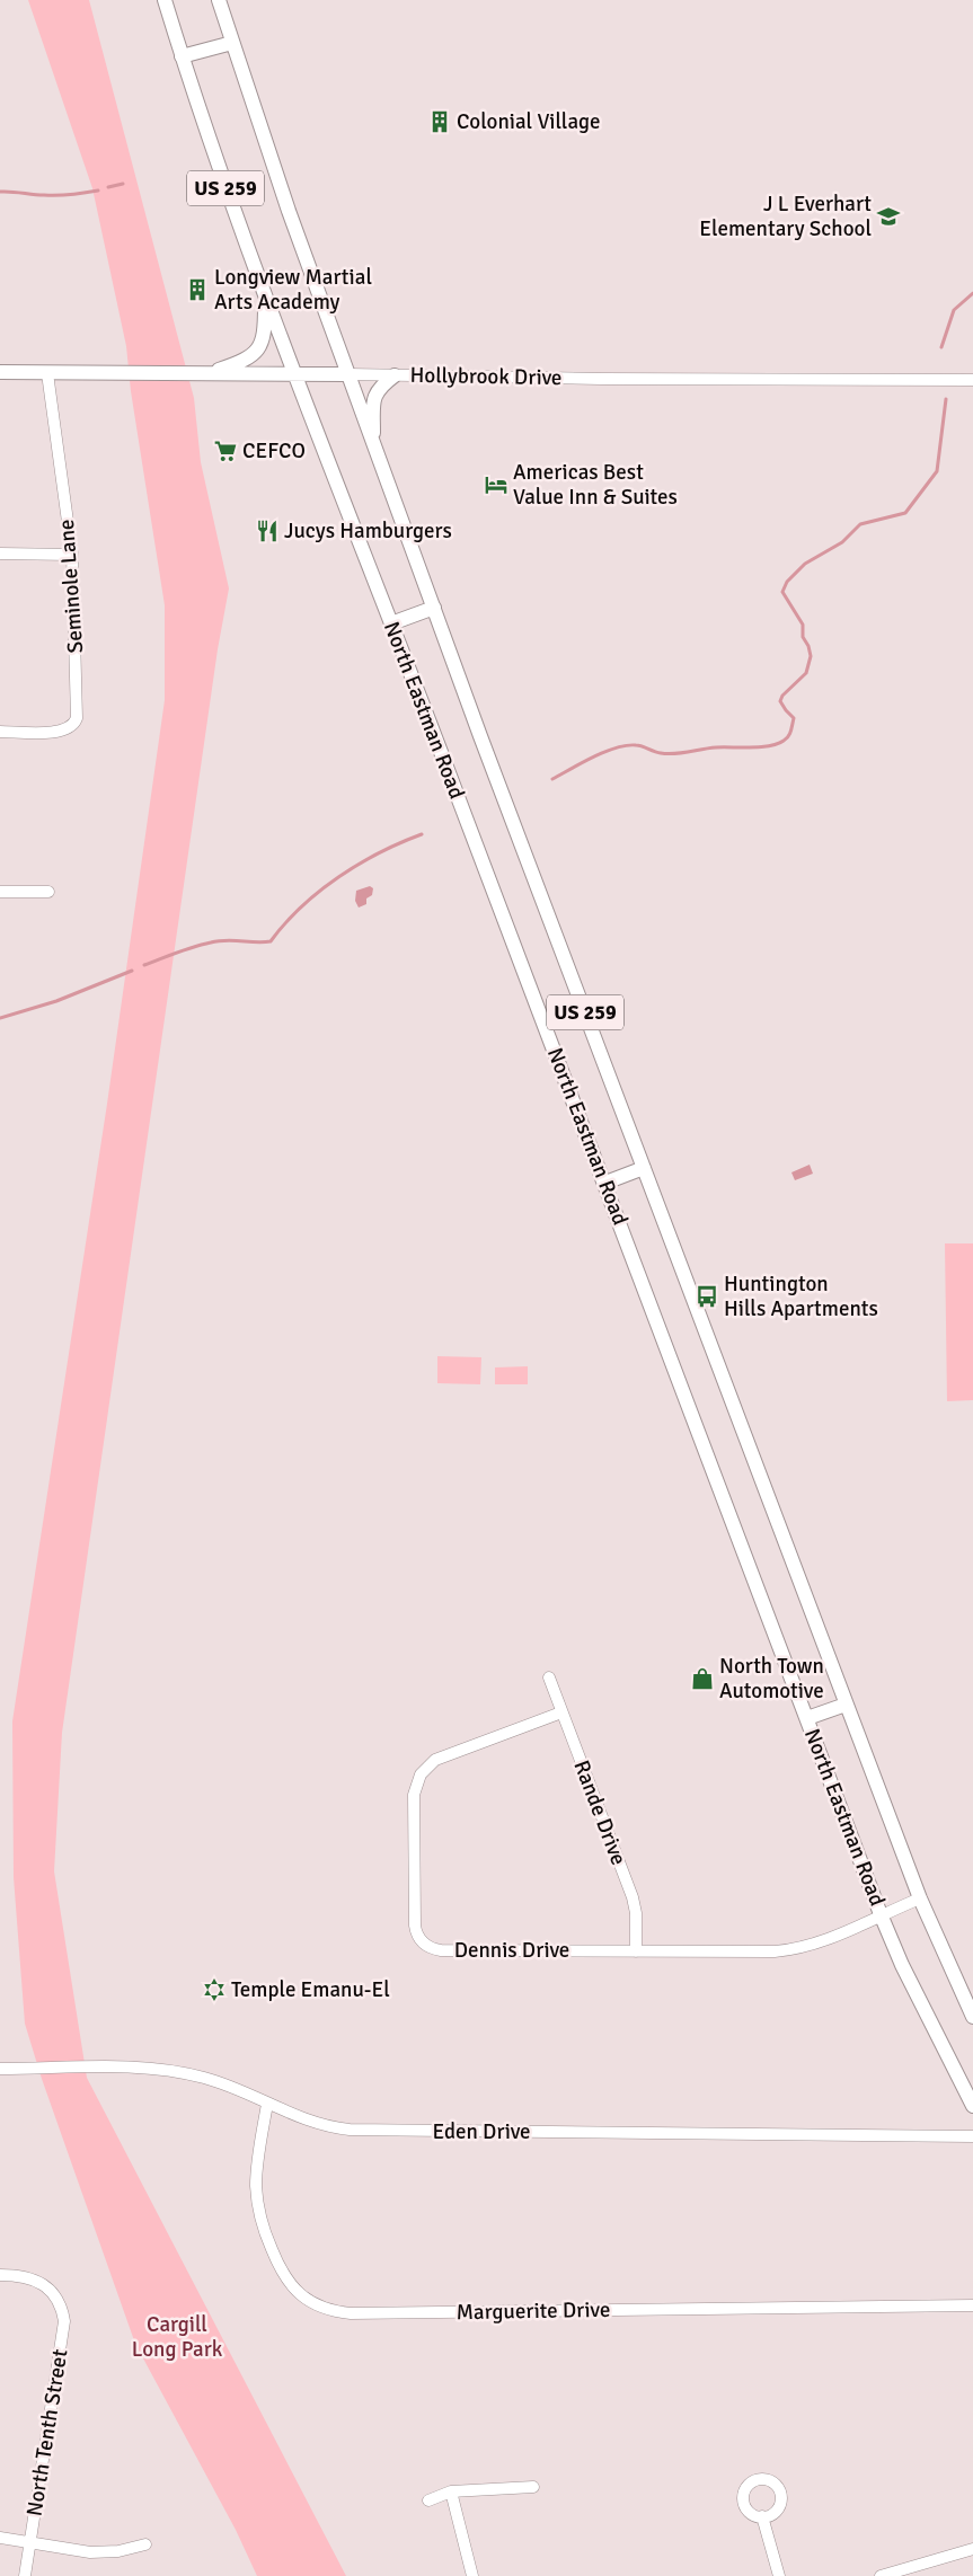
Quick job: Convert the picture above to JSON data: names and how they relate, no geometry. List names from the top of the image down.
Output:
{
  "streets": {
    "main road": ["US 259", "Hollybrook Drive", "North Eastman Road"],
    "street": [
      "Seminole Lane",
      "Rande Drive",
      "Dennis Drive",
      "Eden Drive",
      "Marguerite Drive",
      "North Tenth Street"
    ]
  },
  "crossings": [
    ["Hollybrook Drive", "Seminole Lane"],
    ["Hollybrook Drive", "North Eastman Road"],
    ["North Eastman Road", "Dennis Drive"],
    ["Rande Drive", "Dennis Drive"],
    ["Eden Drive", "Marguerite Drive"]
  ],
  "parks": ["Cargill Long Park"],
  "places": {
    "building": ["Colonial Village", "Longview Martial Arts Academy"],
    "school or university": ["J L Everhart Elementary School"],
    "supermarket": ["CEFCO"],
    "hotel": ["Americas Best Value Inn & Suites"],
    "restaurant": ["Jucys Hamburgers"],
    "bus stop": ["Huntington Hills Apartments"],
    "shop": ["North Town Automotive"],
    "synagogue": ["Temple Emanu-El"]
  }
}
